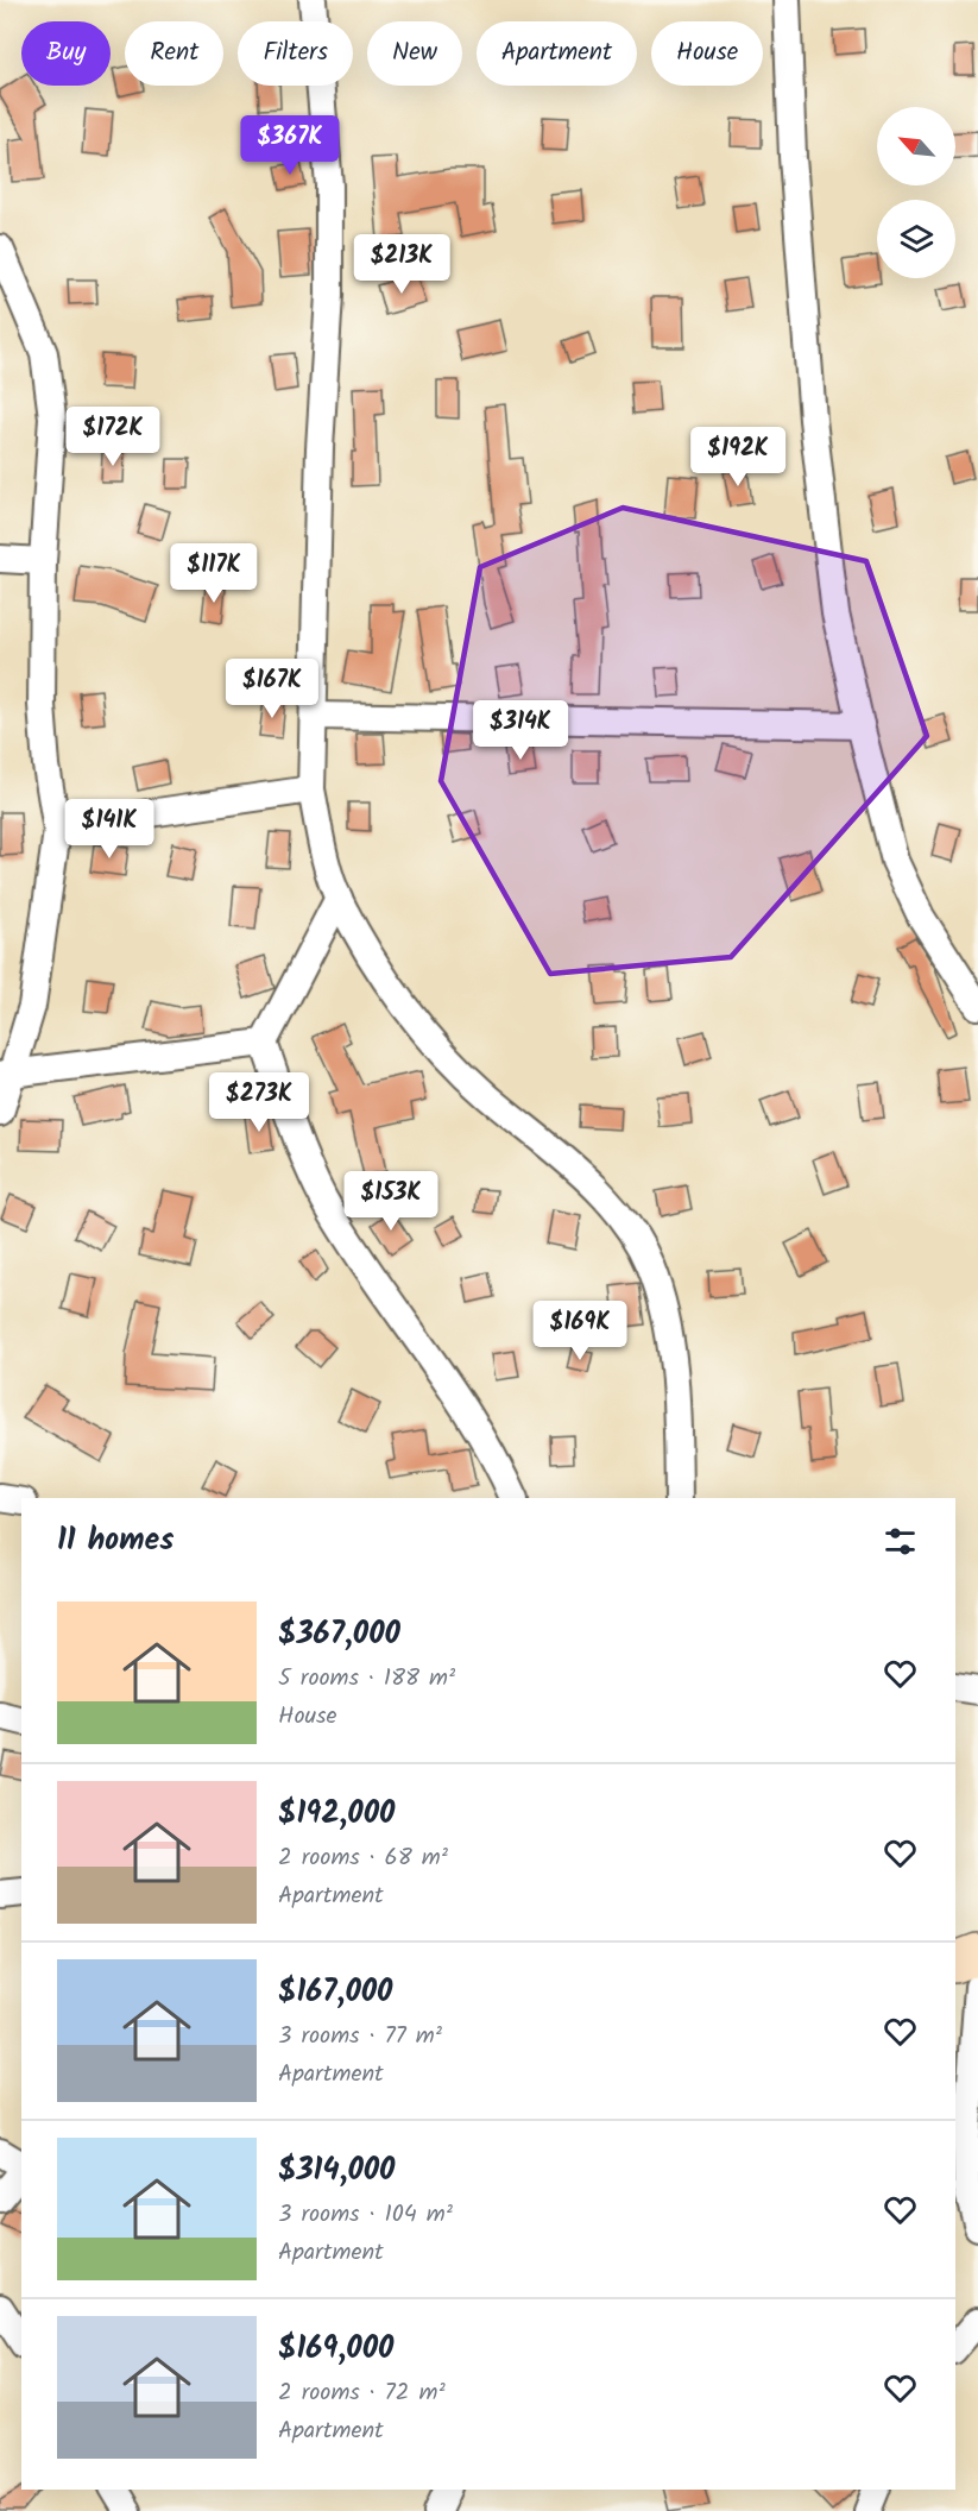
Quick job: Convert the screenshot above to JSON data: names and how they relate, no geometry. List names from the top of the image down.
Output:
{
  "north": "top left",
  "page": {
    "chip": [
      "Buy",
      "Rent",
      "Filters",
      "New",
      "Apartment",
      "House"
    ],
    "price": [
      "$367K",
      "$213K",
      "$172K",
      "$192K",
      "$117K",
      "$167K",
      "$314K",
      "$141K",
      "$273K",
      "$153K",
      "$169K"
    ],
    "heading": "11 homes",
    "list": [
      {
        "name": "$367,000",
        "note": "5 rooms · 188 m² · House"
      },
      {
        "name": "$192,000",
        "note": "2 rooms · 68 m² · Apartment"
      },
      {
        "name": "$167,000",
        "note": "3 rooms · 77 m² · Apartment"
      },
      {
        "name": "$314,000",
        "note": "3 rooms · 104 m² · Apartment"
      },
      {
        "name": "$169,000",
        "note": "2 rooms · 72 m² · Apartment"
      }
    ]
  }
}
